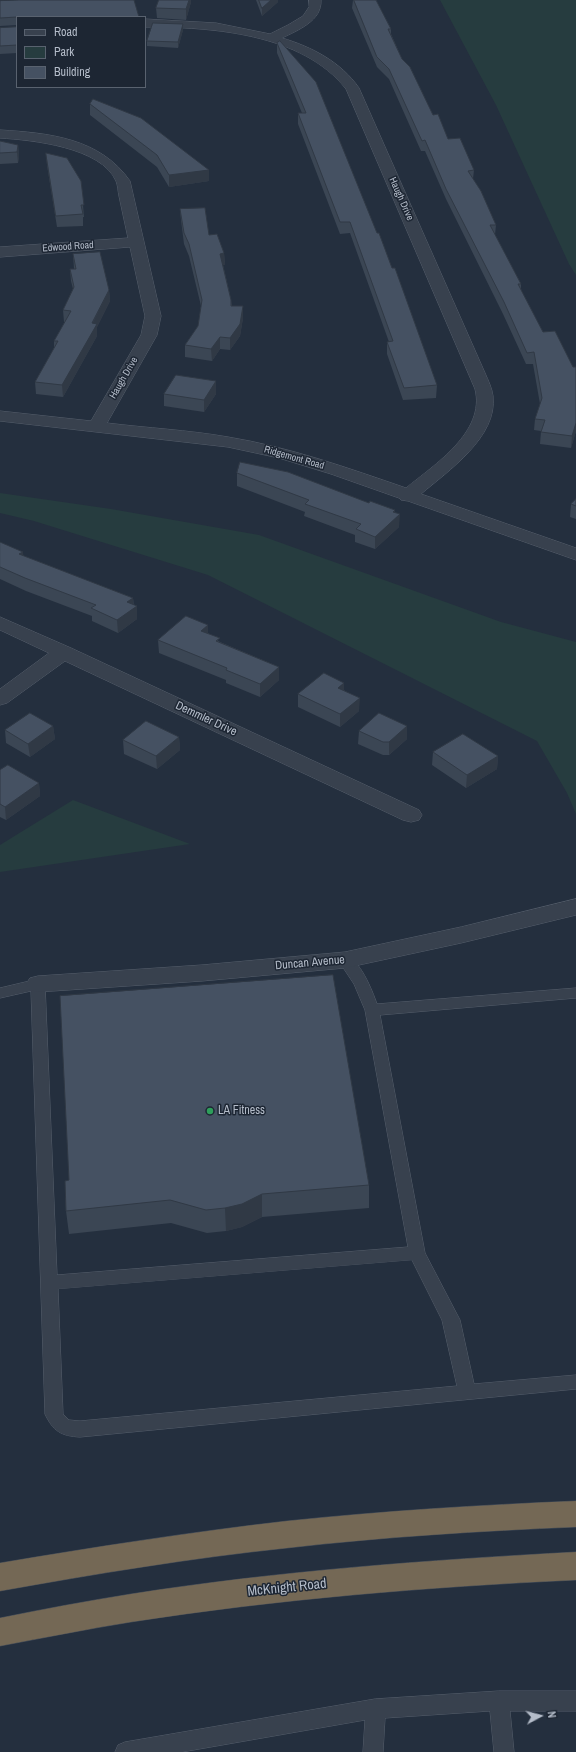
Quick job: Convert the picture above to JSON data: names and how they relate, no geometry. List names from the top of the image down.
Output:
{
  "streets": {
    "highway": ["McKnight Road"],
    "street": [
      "Haugh Drive",
      "Edwood Road",
      "Ridgemont Road",
      "Demmler Drive",
      "Duncan Avenue"
    ]
  },
  "crossings": [
    ["Haugh Drive", "Edwood Road"],
    ["Haugh Drive", "Ridgemont Road"]
  ],
  "places": ["LA Fitness"],
  "legend": ["Road", "Park", "Building"],
  "north": "right"
}
